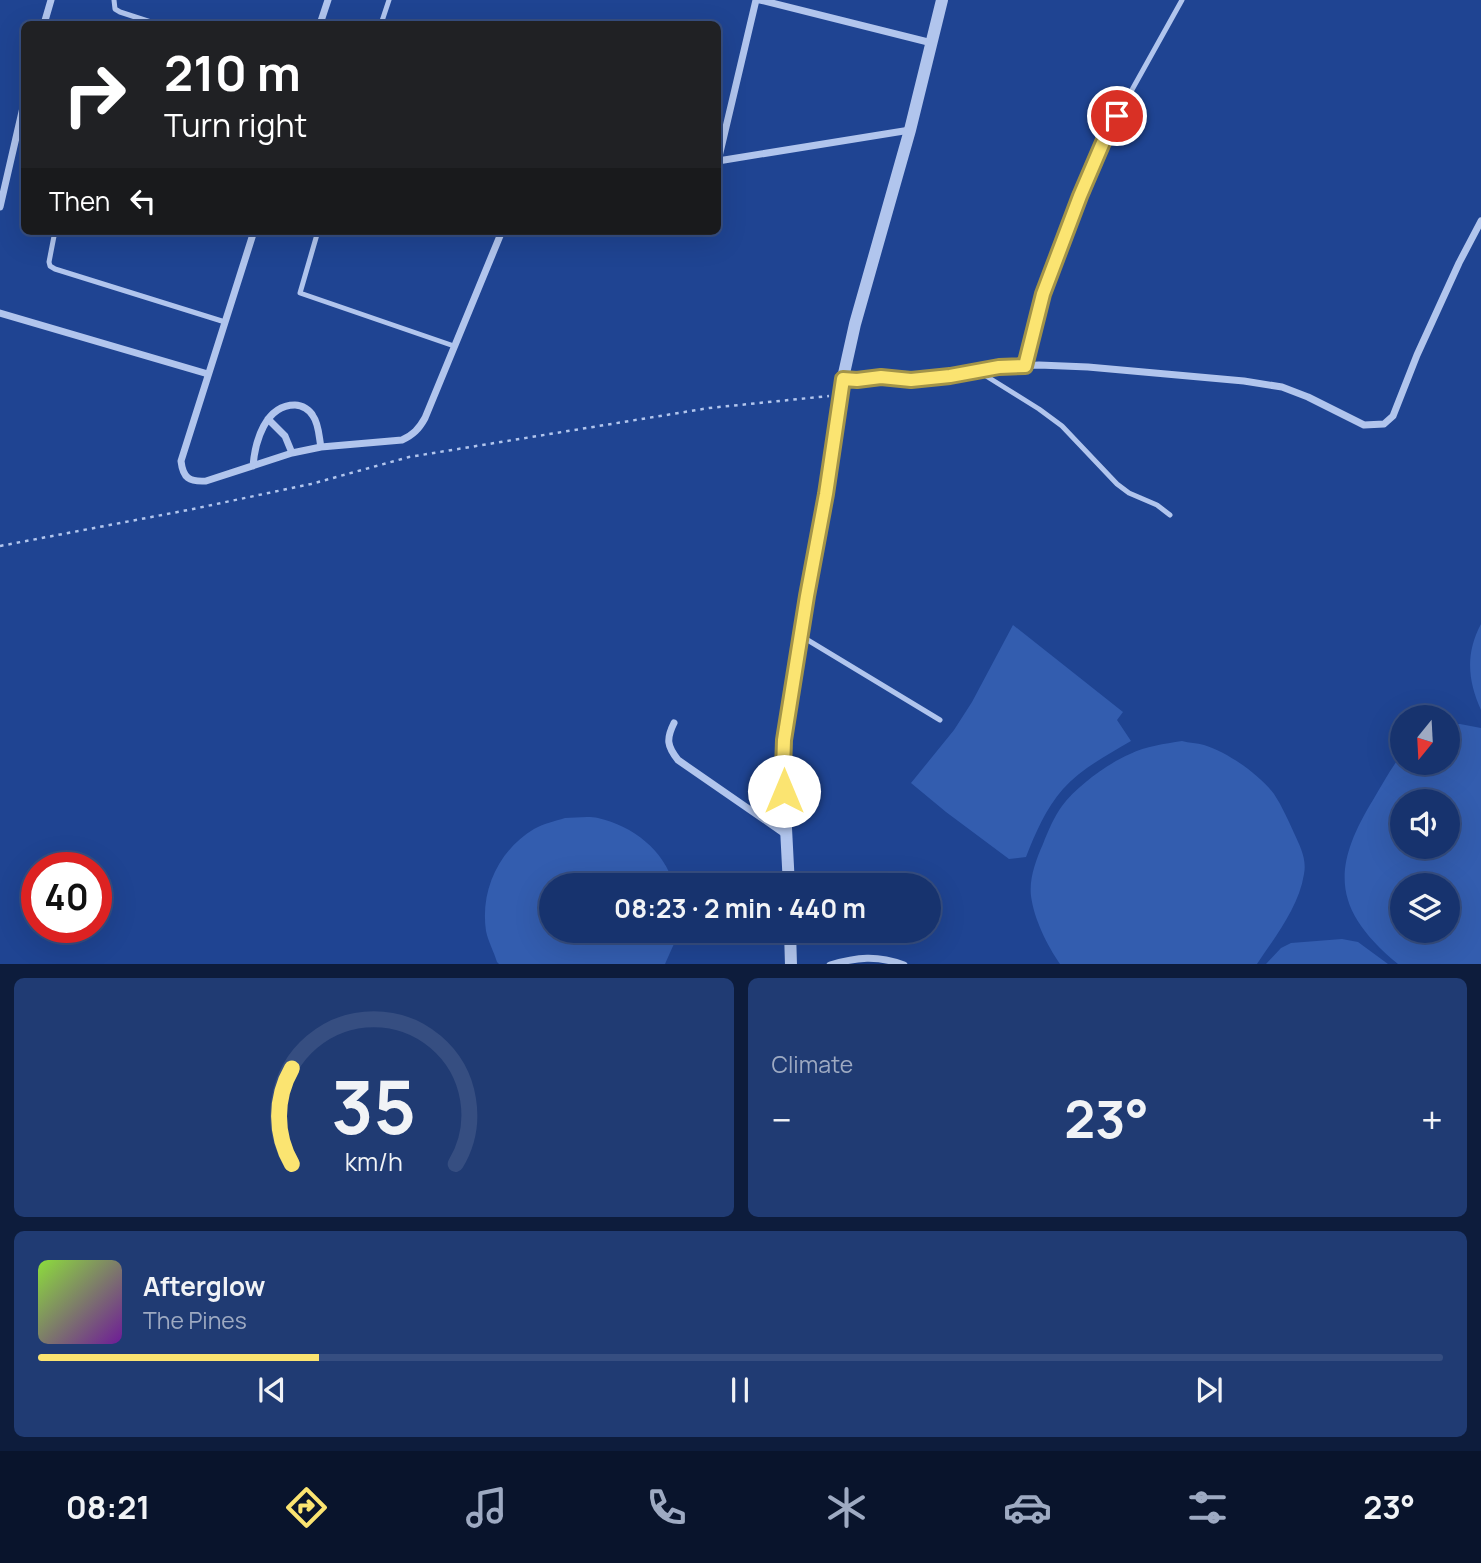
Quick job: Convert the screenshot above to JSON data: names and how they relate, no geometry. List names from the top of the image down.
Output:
{
  "north": "bottom",
  "page": {
    "turn": ["210 m", "Turn right"],
    "then": "Then",
    "limit": "40",
    "trip": "08:23 · 2 min · 440 m",
    "tile": "Climate",
    "heat": ["−", "23°", "+"],
    "song": ["Afterglow", "The Pines"],
    "tabs": ["08:21", "23°"],
    "gauge": ["35", "km/h"]
  }
}
